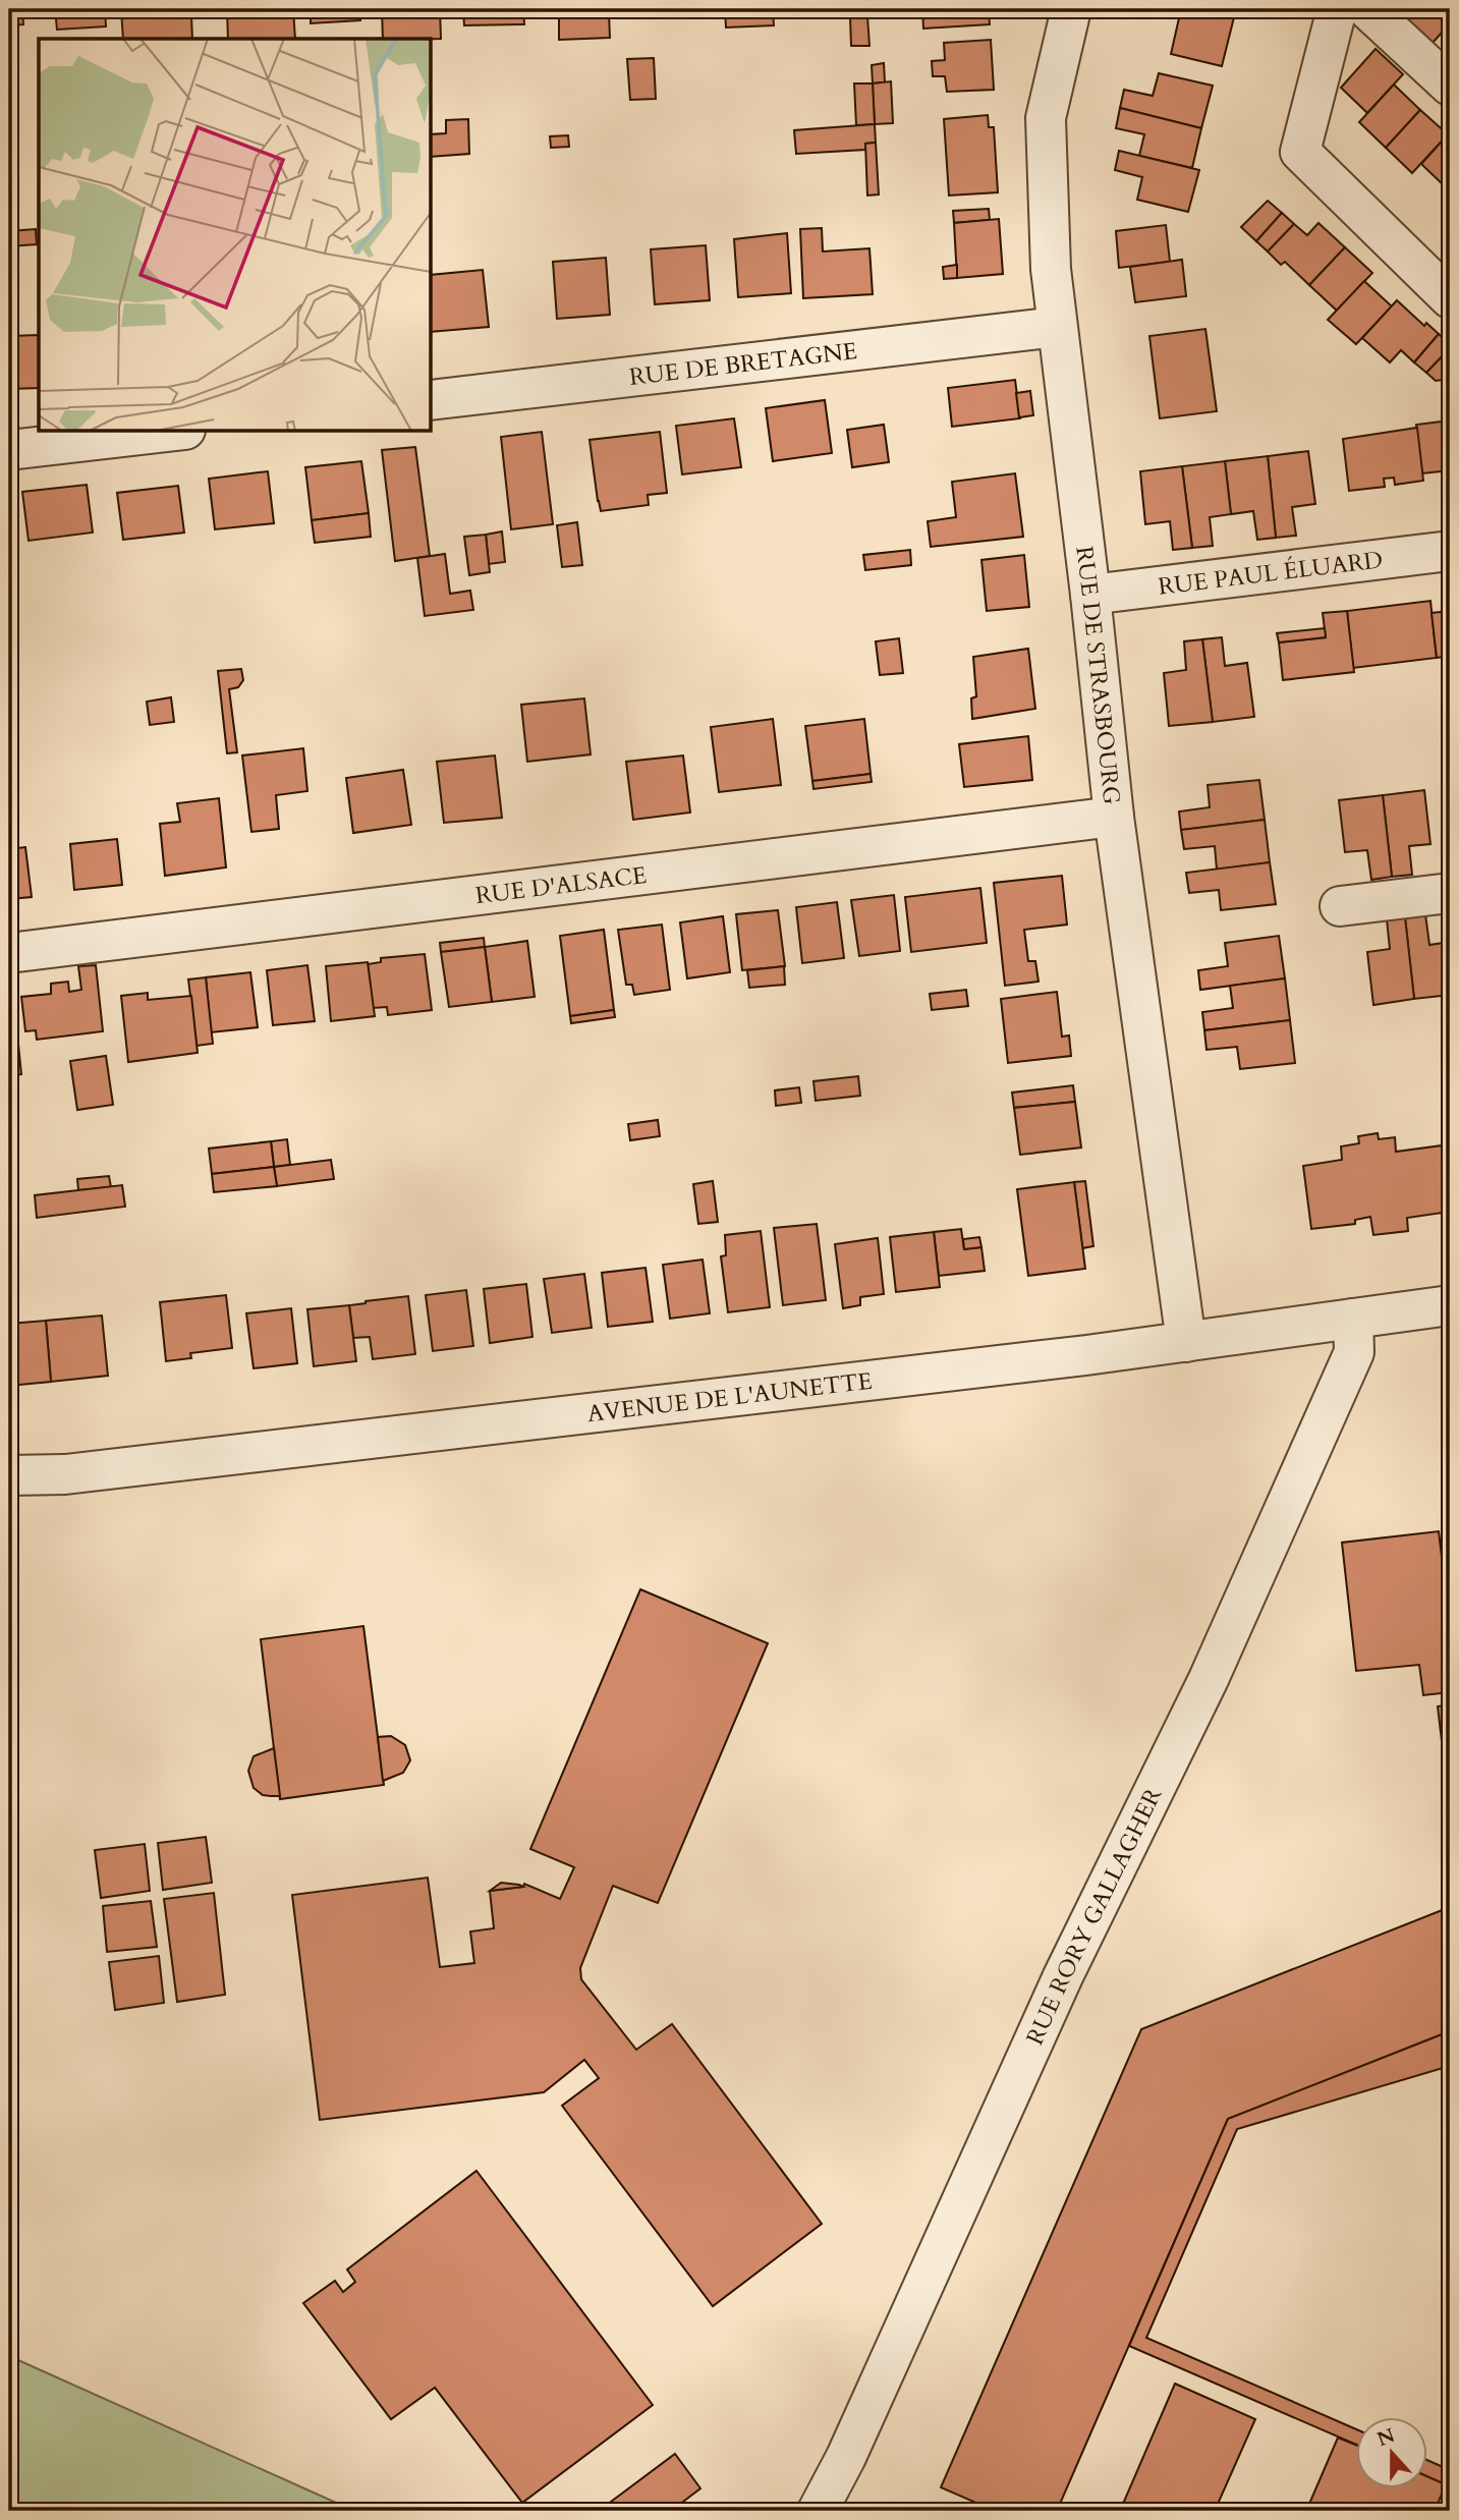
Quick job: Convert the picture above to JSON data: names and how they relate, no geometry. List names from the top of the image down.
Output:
{
  "streets": {
    "street": [
      "RUE DE BRETAGNE",
      "RUE PAUL ÉLUARD",
      "RUE DE STRASBOURG",
      "RUE D'ALSACE",
      "AVENUE DE L'AUNETTE",
      "RUE RORY GALLAGHER"
    ]
  },
  "crossings": [
    ["RUE DE BRETAGNE", "RUE DE STRASBOURG"],
    ["RUE PAUL ÉLUARD", "RUE DE STRASBOURG"],
    ["RUE DE STRASBOURG", "RUE D'ALSACE"],
    ["RUE DE STRASBOURG", "AVENUE DE L'AUNETTE"],
    ["AVENUE DE L'AUNETTE", "RUE RORY GALLAGHER"]
  ],
  "north": "top"
}
